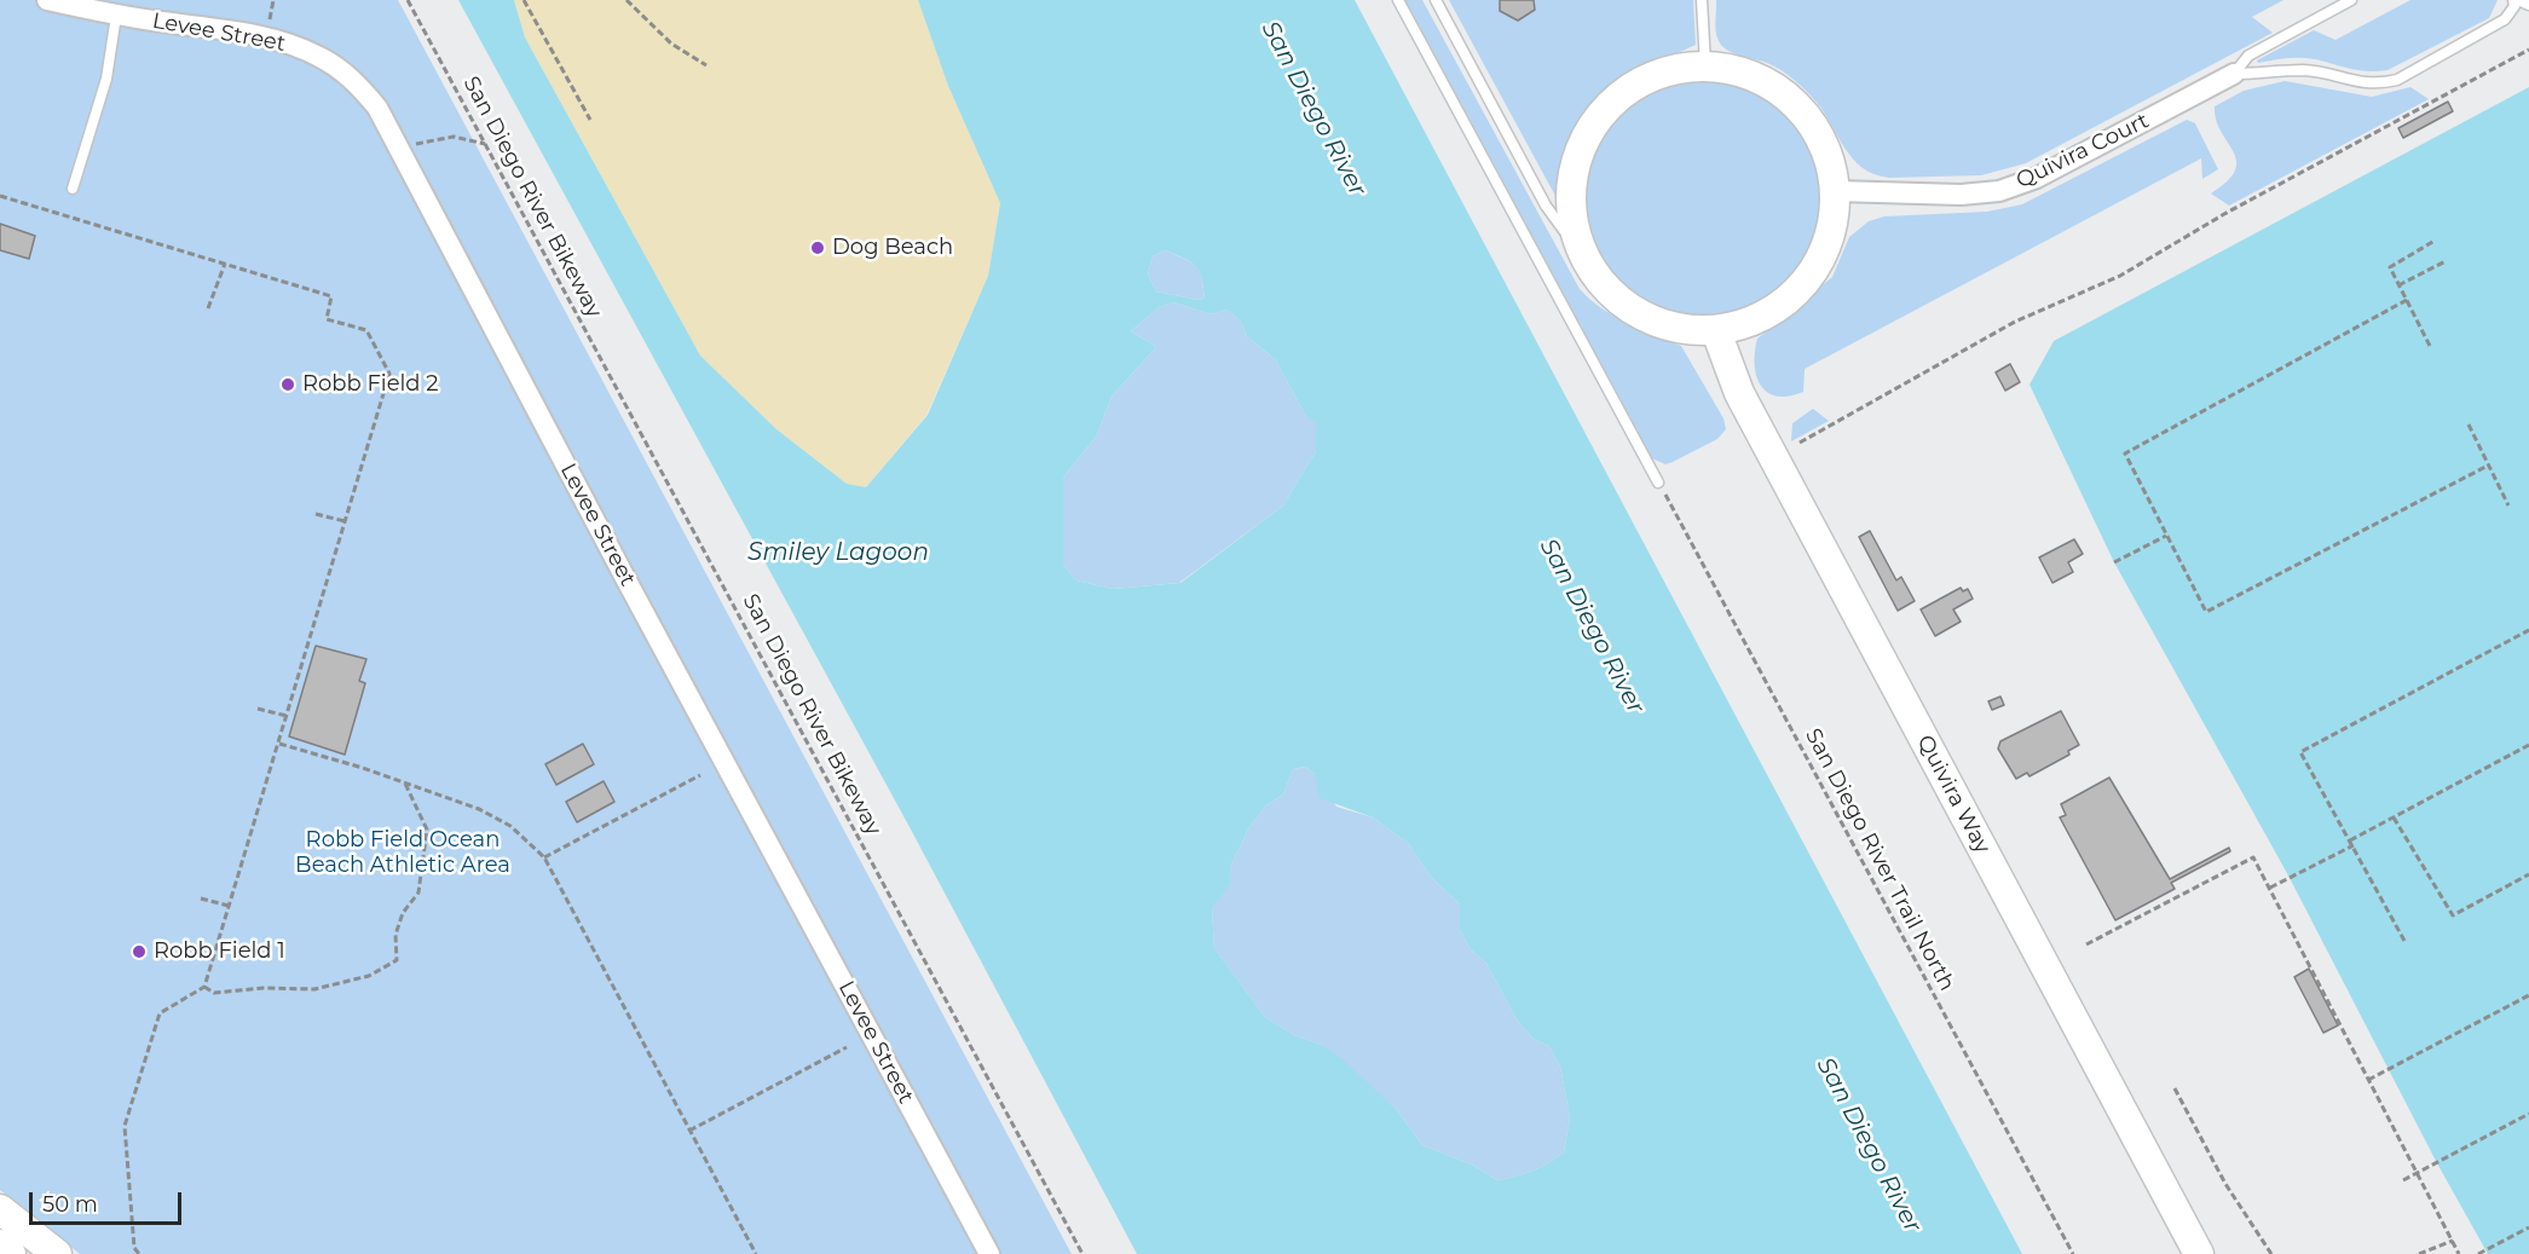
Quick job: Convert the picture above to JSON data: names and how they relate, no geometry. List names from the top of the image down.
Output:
{
  "streets": {
    "street": ["Levee Street", "Quivira Court", "Quivira Way"],
    "path": ["San Diego River Bikeway", "San Diego River Trail North"]
  },
  "water": ["San Diego River", "Smiley Lagoon"],
  "parks": ["Robb Field Ocean Beach Athletic Area"],
  "places": ["Dog Beach", "Robb Field 2", "Robb Field 1"],
  "scale_bar": "50 m"
}
